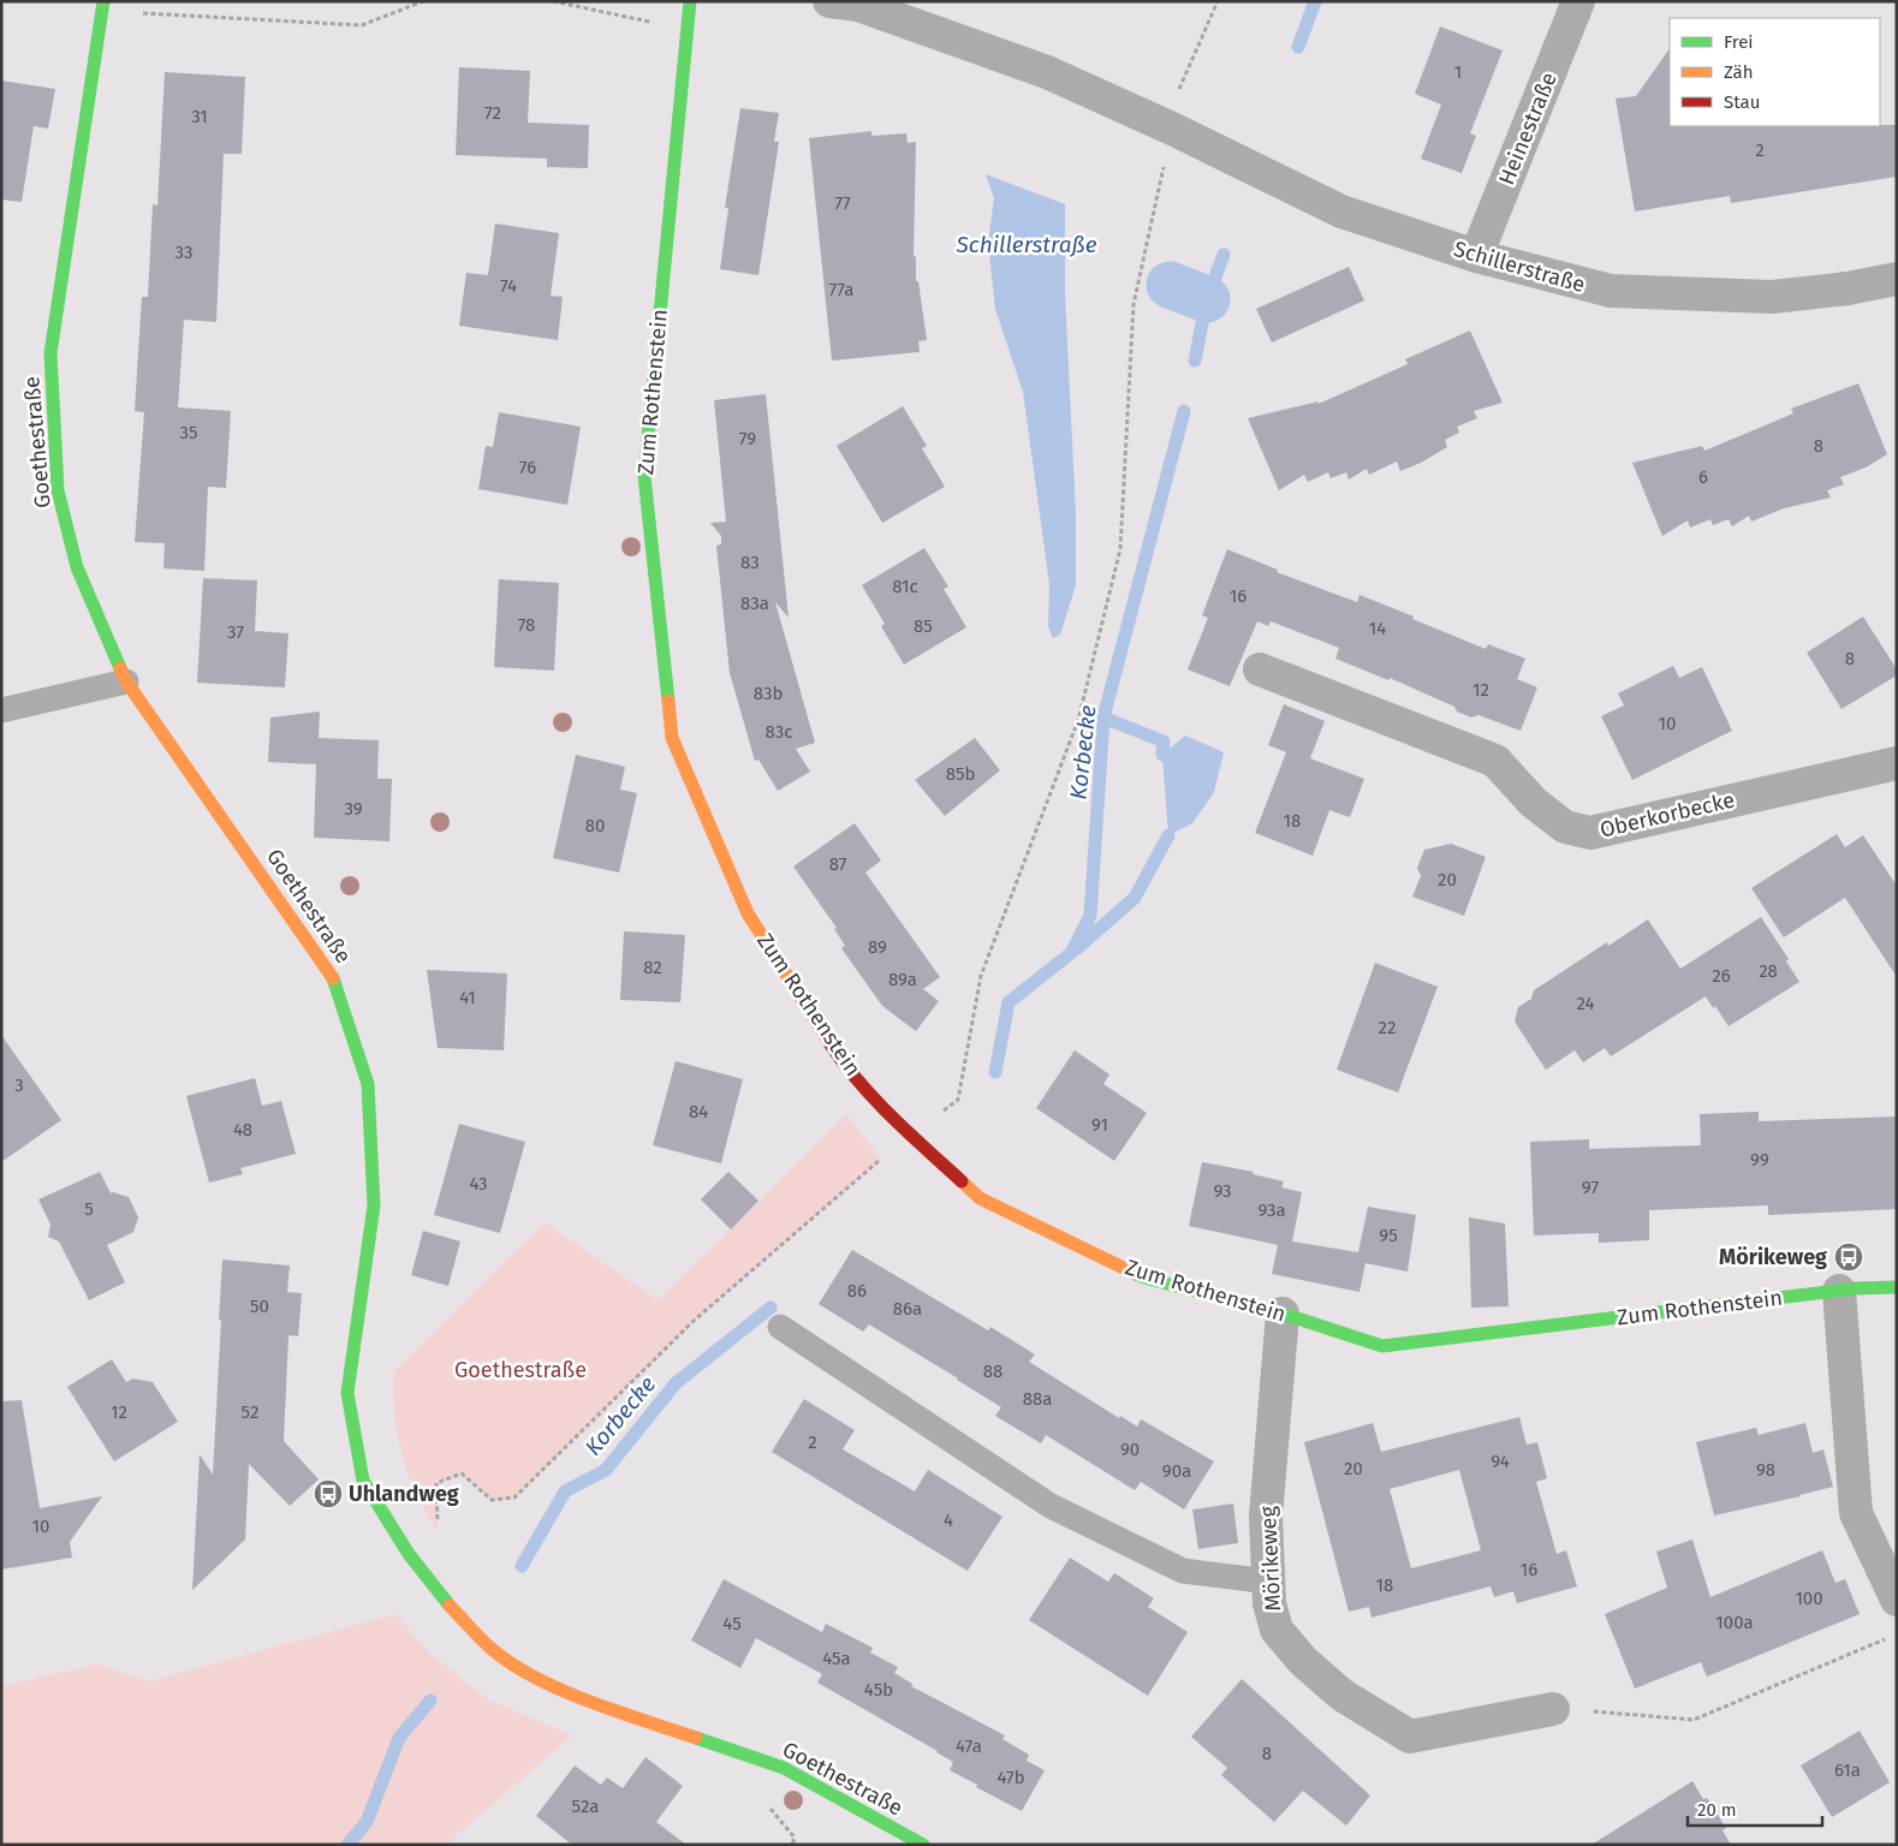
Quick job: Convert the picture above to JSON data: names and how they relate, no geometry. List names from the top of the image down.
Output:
{
  "streets": {
    "street": [
      "Heinestraße",
      "Schillerstraße",
      "Zum Rothenstein",
      "Goethestraße",
      "Oberkorbecke",
      "Mörikeweg"
    ]
  },
  "crossings": [
    ["Heinestraße", "Schillerstraße"],
    ["Zum Rothenstein", "Mörikeweg"]
  ],
  "water": ["Schillerstraße", "Korbecke"],
  "parks": ["Goethestraße"],
  "places": {
    "bus stop": ["Mörikeweg", "Uhlandweg"]
  },
  "house_numbers": [
    "1",
    "72",
    "31",
    "2",
    "77",
    "33",
    "74",
    "77a",
    "35",
    "79",
    "8",
    "76",
    "6",
    "83",
    "81c",
    "16",
    "83a",
    "78",
    "85",
    "14",
    "37",
    "8",
    "12",
    "83b",
    "10",
    "83c",
    "85b",
    "39",
    "18",
    "80",
    "87",
    "20",
    "89",
    "82",
    "28",
    "26",
    "89a",
    "41",
    "24",
    "22",
    "3",
    "84",
    "91",
    "48",
    "99",
    "43",
    "97",
    "93",
    "5",
    "93a",
    "95",
    "86",
    "50",
    "86a",
    "88",
    "88a",
    "12",
    "52",
    "2",
    "90",
    "94",
    "20",
    "98",
    "90a",
    "4",
    "10",
    "16",
    "18",
    "100",
    "100a",
    "45",
    "45a",
    "45b",
    "47a",
    "8",
    "61a",
    "47b",
    "52a"
  ],
  "legend": ["Frei", "Zäh", "Stau"],
  "scale_bar": "20 m"
}
